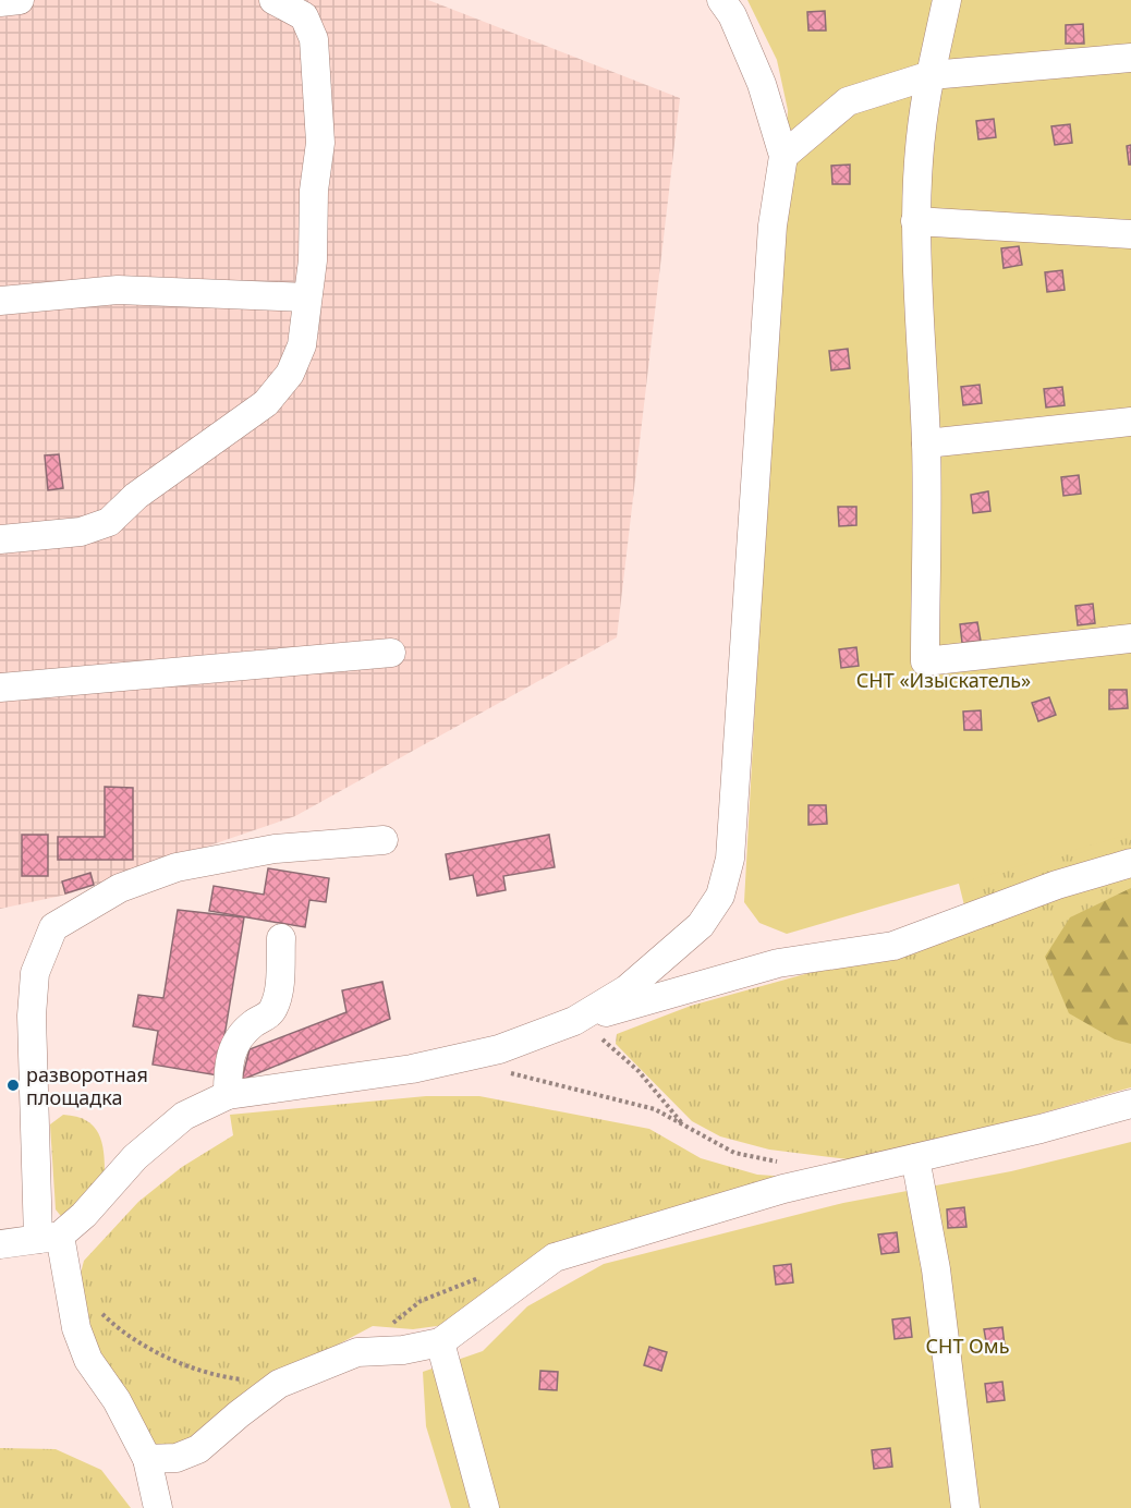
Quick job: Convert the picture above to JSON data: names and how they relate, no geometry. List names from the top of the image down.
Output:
{
  "parks": ["СНТ «Изыскатель»", "СНТ Омь"],
  "places": ["разворотная площадка"]
}
